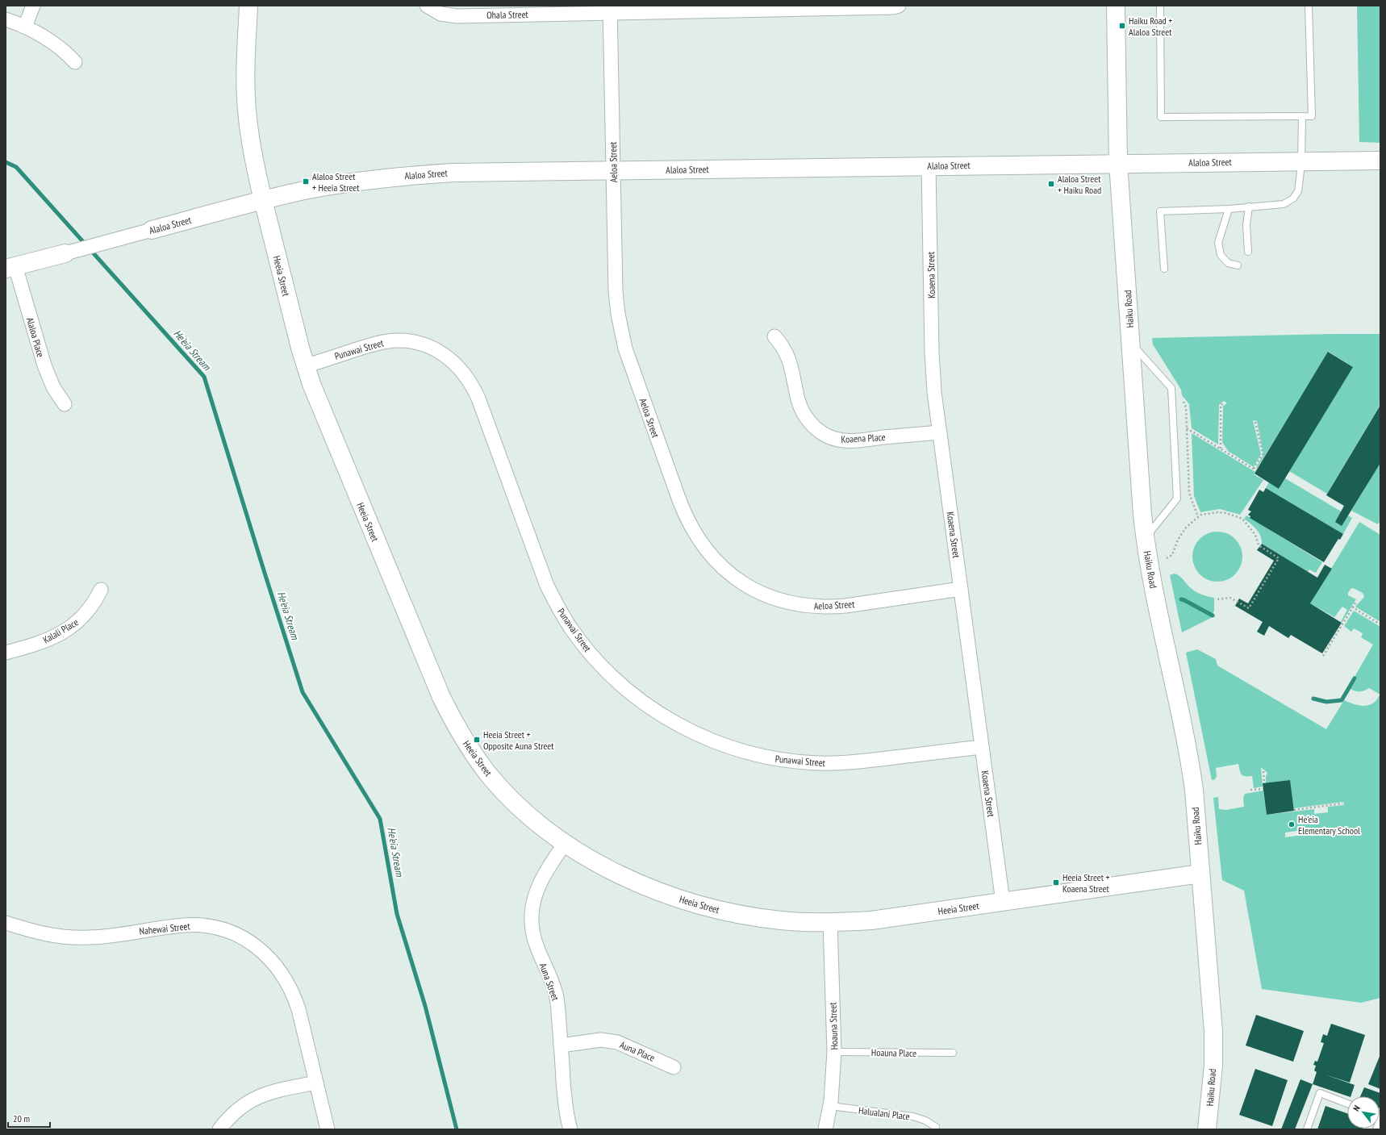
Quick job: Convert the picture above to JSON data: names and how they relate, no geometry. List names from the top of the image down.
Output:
{
  "streets": {
    "street": [
      "Ohala Street",
      "Aeloa Street",
      "Alaloa Street",
      "Koaena Street",
      "Heeia Street",
      "Haiku Road",
      "Alaloa Place",
      "Punawai Street",
      "Koaena Place",
      "Kalali Place",
      "Nahewai Street",
      "Auna Street",
      "Hoauna Street",
      "Auna Place"
    ],
    "lane": ["Hoauna Place", "Halualani Place"]
  },
  "crossings": [
    ["Ohala Street", "Aeloa Street"],
    ["Aeloa Street", "Alaloa Street"],
    ["Aeloa Street", "Koaena Street"],
    ["Alaloa Street", "Koaena Street"],
    ["Alaloa Street", "Heeia Street"],
    ["Alaloa Street", "Haiku Road"],
    ["Alaloa Street", "Alaloa Place"],
    ["Koaena Street", "Heeia Street"],
    ["Koaena Street", "Punawai Street"],
    ["Koaena Street", "Koaena Place"],
    ["Heeia Street", "Haiku Road"],
    ["Heeia Street", "Punawai Street"],
    ["Heeia Street", "Auna Street"],
    ["Heeia Street", "Hoauna Street"],
    ["Auna Street", "Auna Place"],
    ["Hoauna Street", "Hoauna Place"],
    ["Hoauna Street", "Halualani Place"]
  ],
  "water": ["He'eia Stream"],
  "places": {
    "transit": [
      "Haiku Road + Alaloa Street",
      "Alaloa Street + Heeia Street",
      "Alaloa Street + Haiku Road",
      "Heeia Street + Opposite Auna Street",
      "Heeia Street + Koaena Street"
    ],
    "other": ["He'eia Elementary School"]
  },
  "scale_bar": "20 m",
  "north": "top left"
}
